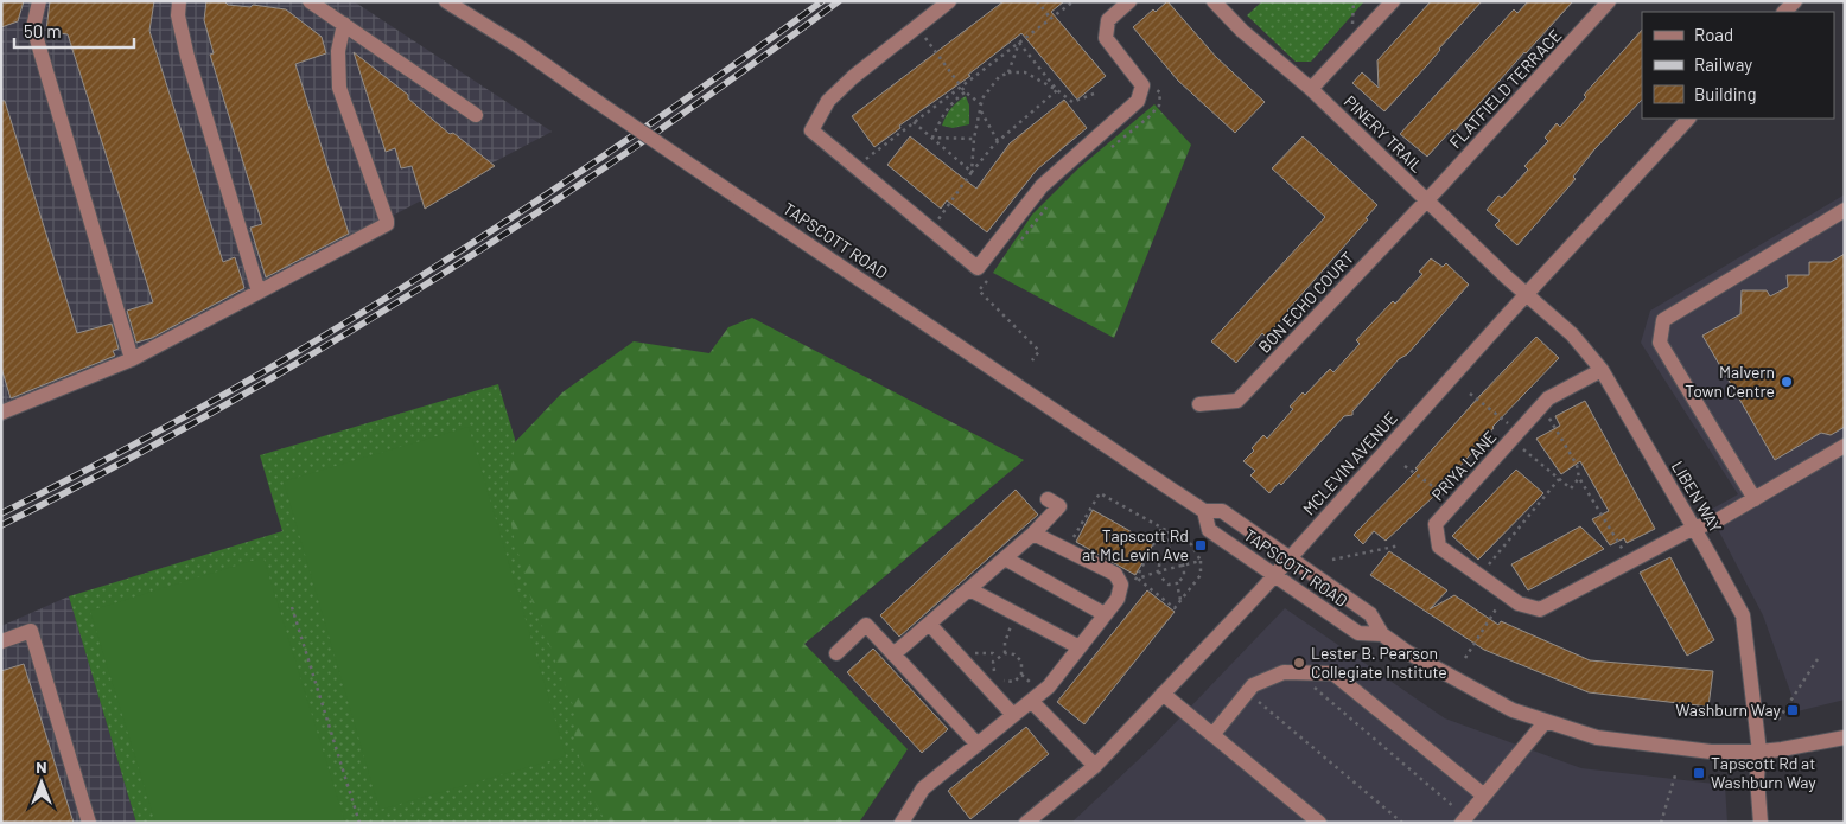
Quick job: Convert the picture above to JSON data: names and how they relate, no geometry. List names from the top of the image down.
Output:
{
  "streets": {
    "street": [
      "FLATFIELD TERRACE",
      "PINERY TRAIL",
      "TAPSCOTT ROAD",
      "BON ECHO COURT",
      "MCLEVIN AVENUE",
      "PRIYA LANE",
      "LIBEN WAY"
    ]
  },
  "crossings": [
    ["FLATFIELD TERRACE", "PINERY TRAIL"],
    ["FLATFIELD TERRACE", "BON ECHO COURT"],
    ["PINERY TRAIL", "BON ECHO COURT"],
    ["PINERY TRAIL", "MCLEVIN AVENUE"],
    ["PINERY TRAIL", "LIBEN WAY"],
    ["TAPSCOTT ROAD", "MCLEVIN AVENUE"],
    ["TAPSCOTT ROAD", "LIBEN WAY"],
    ["MCLEVIN AVENUE", "LIBEN WAY"],
    ["PRIYA LANE", "LIBEN WAY"]
  ],
  "places": {
    "other": ["Malvern Town Centre", "Lester B. Pearson Collegiate Institute"],
    "transit": ["Tapscott Rd at McLevin Ave", "Washburn Way", "Tapscott Rd at Washburn Way"]
  },
  "legend": ["Road", "Railway", "Building"],
  "scale_bar": "50 m",
  "north": "top"
}
